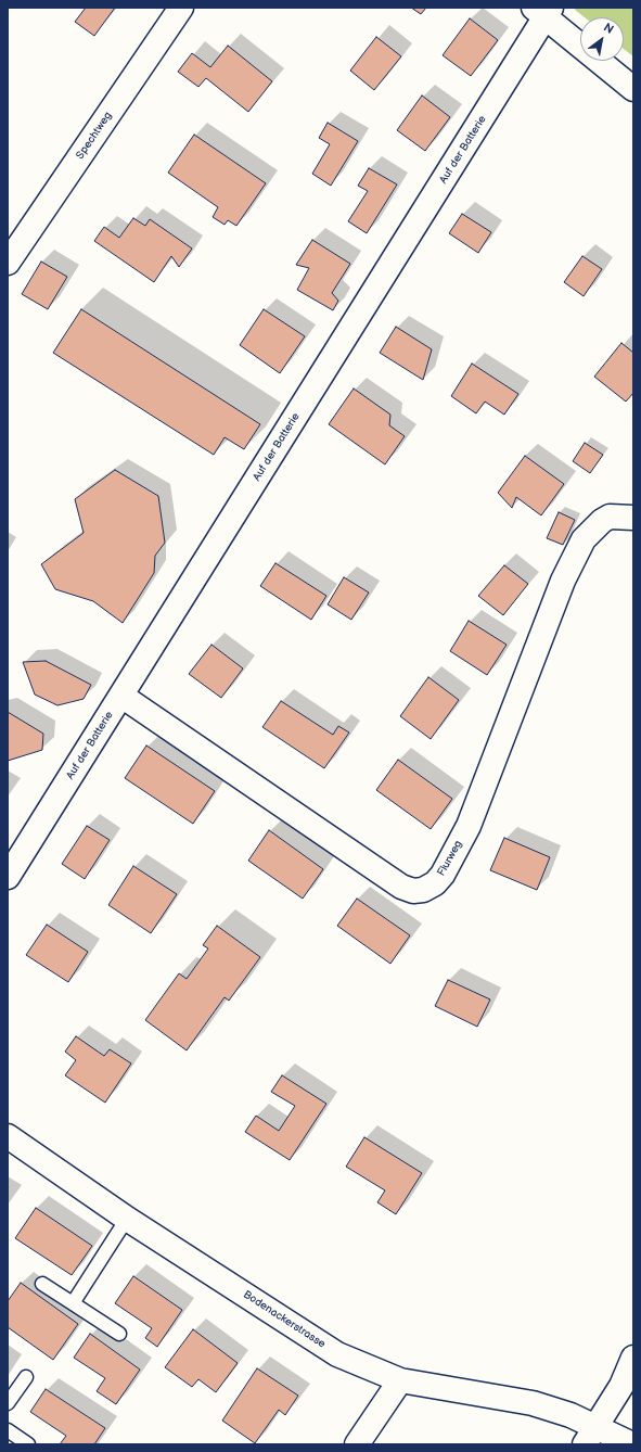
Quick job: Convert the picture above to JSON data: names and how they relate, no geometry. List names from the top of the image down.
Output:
{
  "streets": {
    "street": [
      "Spechtweg",
      "Auf der Batterie",
      "Flurweg",
      "Bodenackerstrasse"
    ]
  },
  "crossings": [
    ["Auf der Batterie", "Flurweg"]
  ],
  "north": "top right"
}
